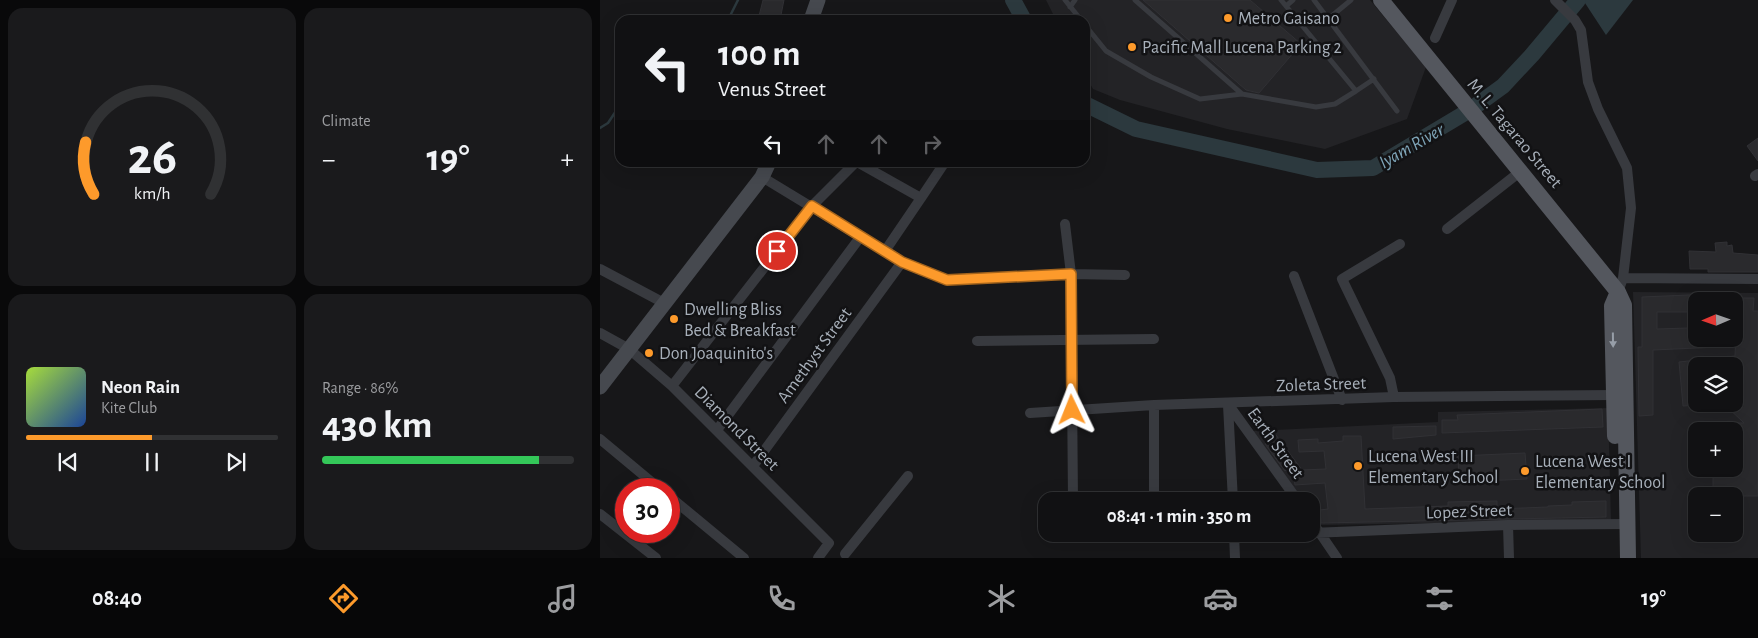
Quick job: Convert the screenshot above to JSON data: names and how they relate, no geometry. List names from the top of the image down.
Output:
{
  "streets": {
    "main road": ["M. L. Tagarao Street"],
    "street": [
      "Amethyst Street",
      "Zoleta Street",
      "Diamond Street",
      "Earth Street",
      "Lopez Street"
    ]
  },
  "crossings": [
    ["M. L. Tagarao Street", "Zoleta Street"],
    ["M. L. Tagarao Street", "Lopez Street"],
    ["Amethyst Street", "Diamond Street"],
    ["Zoleta Street", "Earth Street"]
  ],
  "water": ["Iyam River"],
  "places": [
    "Metro Gaisano",
    "Pacific Mall Lucena Parking 2",
    "Dwelling Bliss Bed & Breakfast",
    "Don Joaquinito's",
    "Lucena West III Elementary School",
    "Lucena West I Elementary School"
  ],
  "north": "left",
  "page": {
    "tile": [
      "Climate",
      ["Range · 86%", "430 km"]
    ],
    "turn": ["100 m", "Venus Street"],
    "heat": ["−", "19°", "+"],
    "map_buttons": ["+", "−"],
    "song": ["Neon Rain", "Kite Club"],
    "limit": "30",
    "trip": "08:41 · 1 min · 350 m",
    "tabs": ["08:40", "19°"],
    "gauge": ["26", "km/h"]
  }
}
